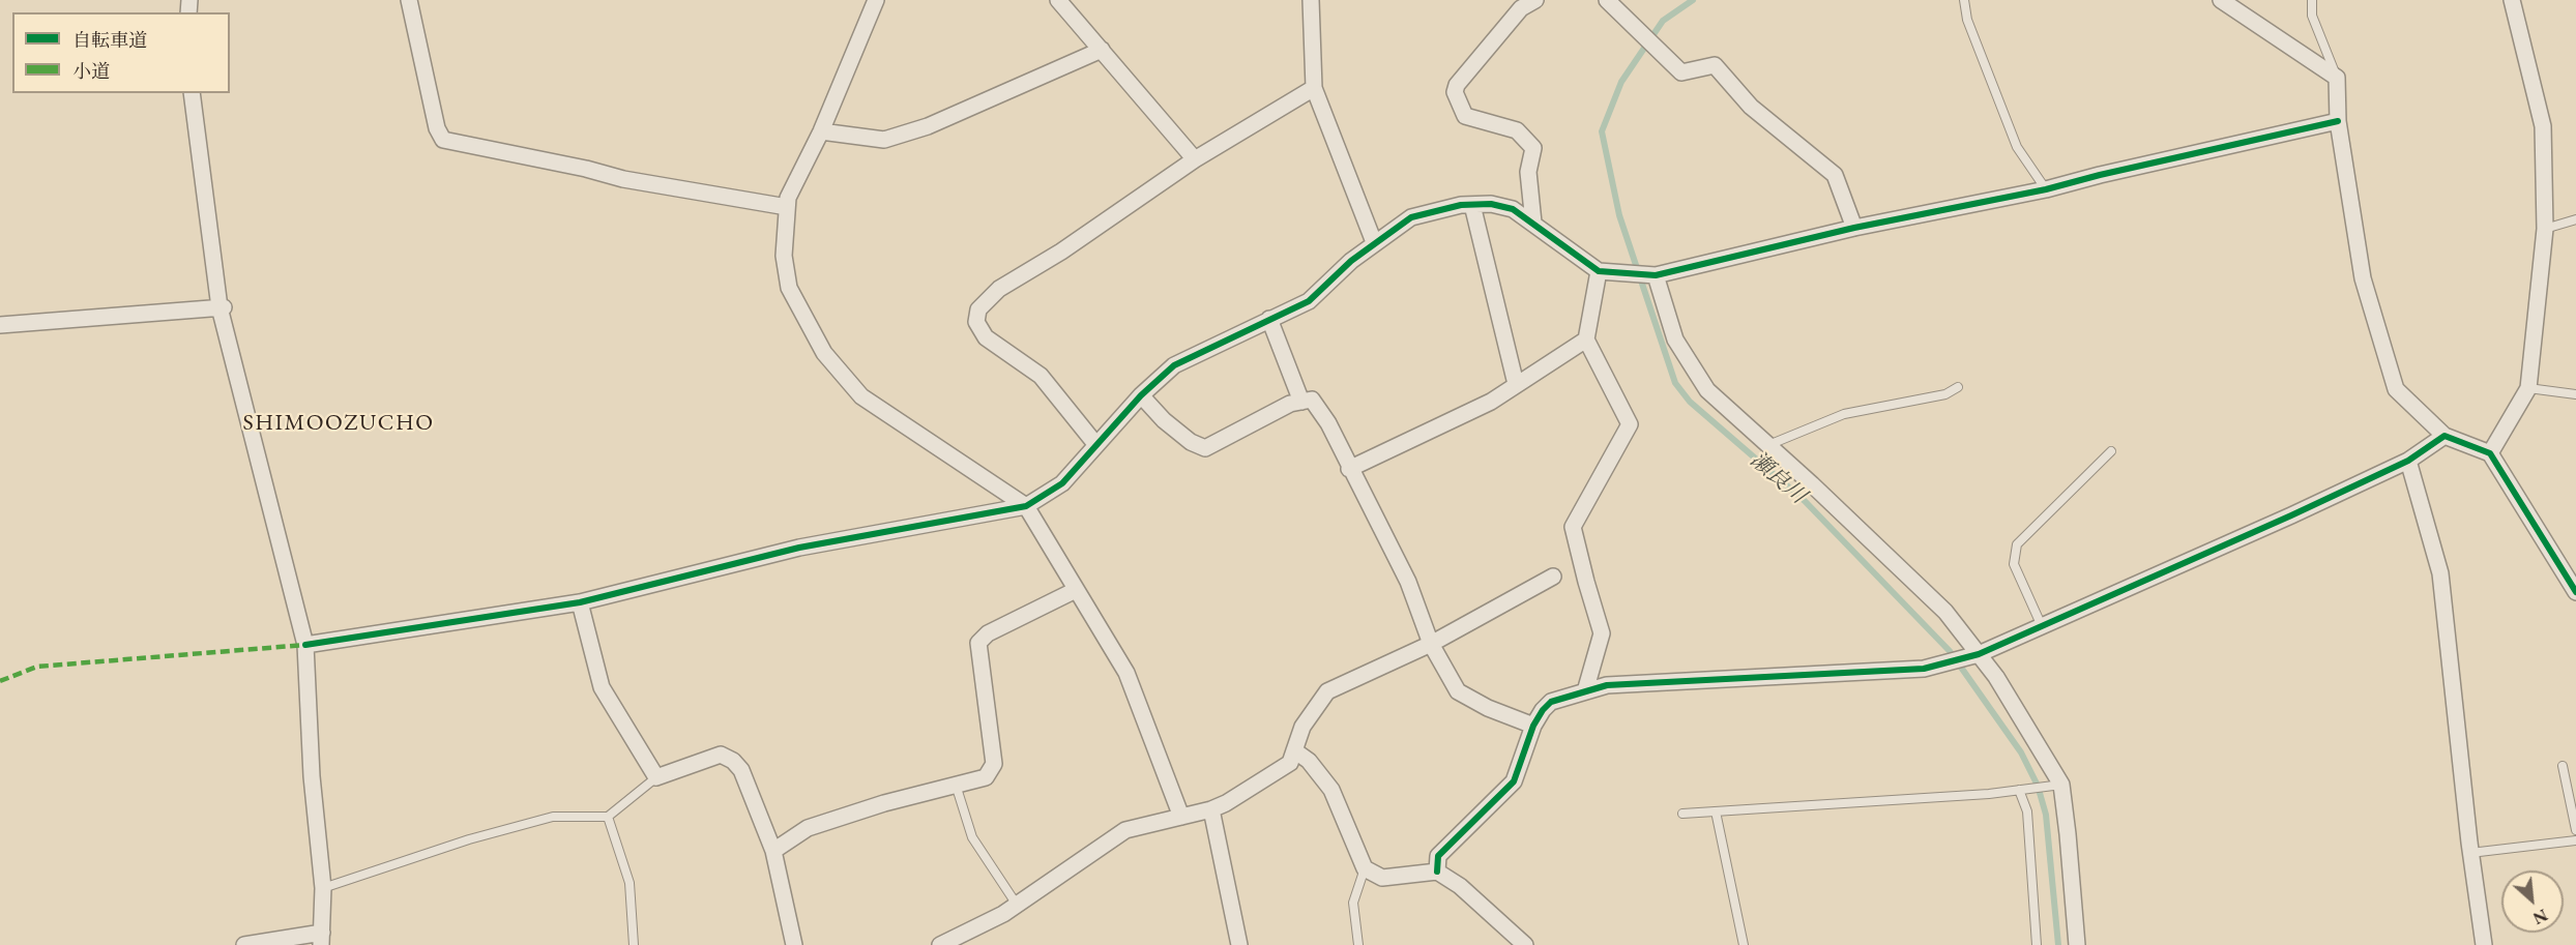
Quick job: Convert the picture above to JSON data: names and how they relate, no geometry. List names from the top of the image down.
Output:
{
  "districts": ["SHIMOOZUCHO"],
  "water": ["瀬良川"],
  "legend": ["自転車道", "小道"],
  "north": "bottom right"
}
